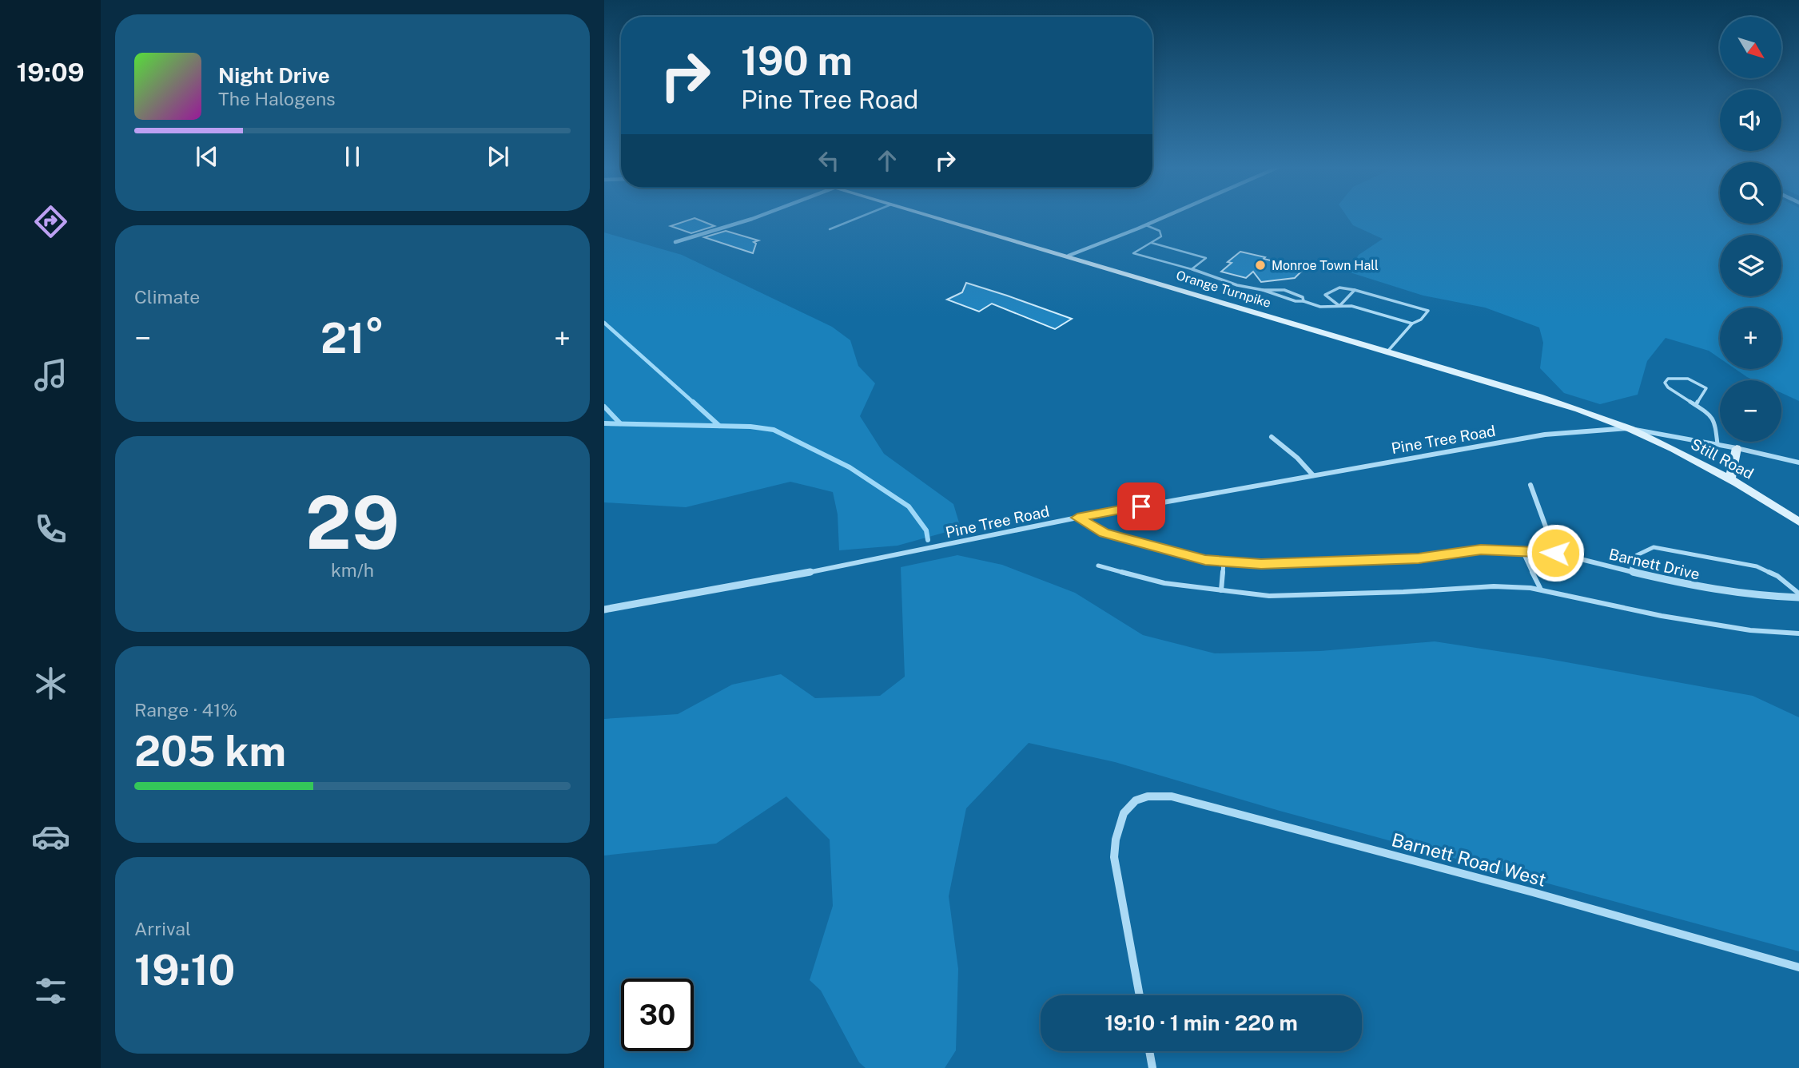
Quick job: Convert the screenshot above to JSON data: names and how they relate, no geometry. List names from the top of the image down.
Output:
{
  "streets": {
    "main road": ["Orange Turnpike", "Still Road"],
    "street": ["Pine Tree Road", "Barnett Drive", "Barnett Road West"]
  },
  "crossings": [
    ["Orange Turnpike", "Pine Tree Road"],
    ["Orange Turnpike", "Still Road"],
    ["Pine Tree Road", "Still Road"],
    ["Pine Tree Road", "Barnett Drive"]
  ],
  "places": ["Monroe Town Hall"],
  "north": "bottom right",
  "page": {
    "tabs": "19:09",
    "map_buttons": ["+", "−"],
    "turn": ["190 m", "Pine Tree Road"],
    "song": ["Night Drive", "The Halogens"],
    "tile": [
      "Climate",
      ["29", "km/h"],
      ["Range · 41%", "205 km"],
      ["Arrival", "19:10"]
    ],
    "heat": ["−", "21°", "+"],
    "limit": "30",
    "trip": "19:10 · 1 min · 220 m"
  }
}
